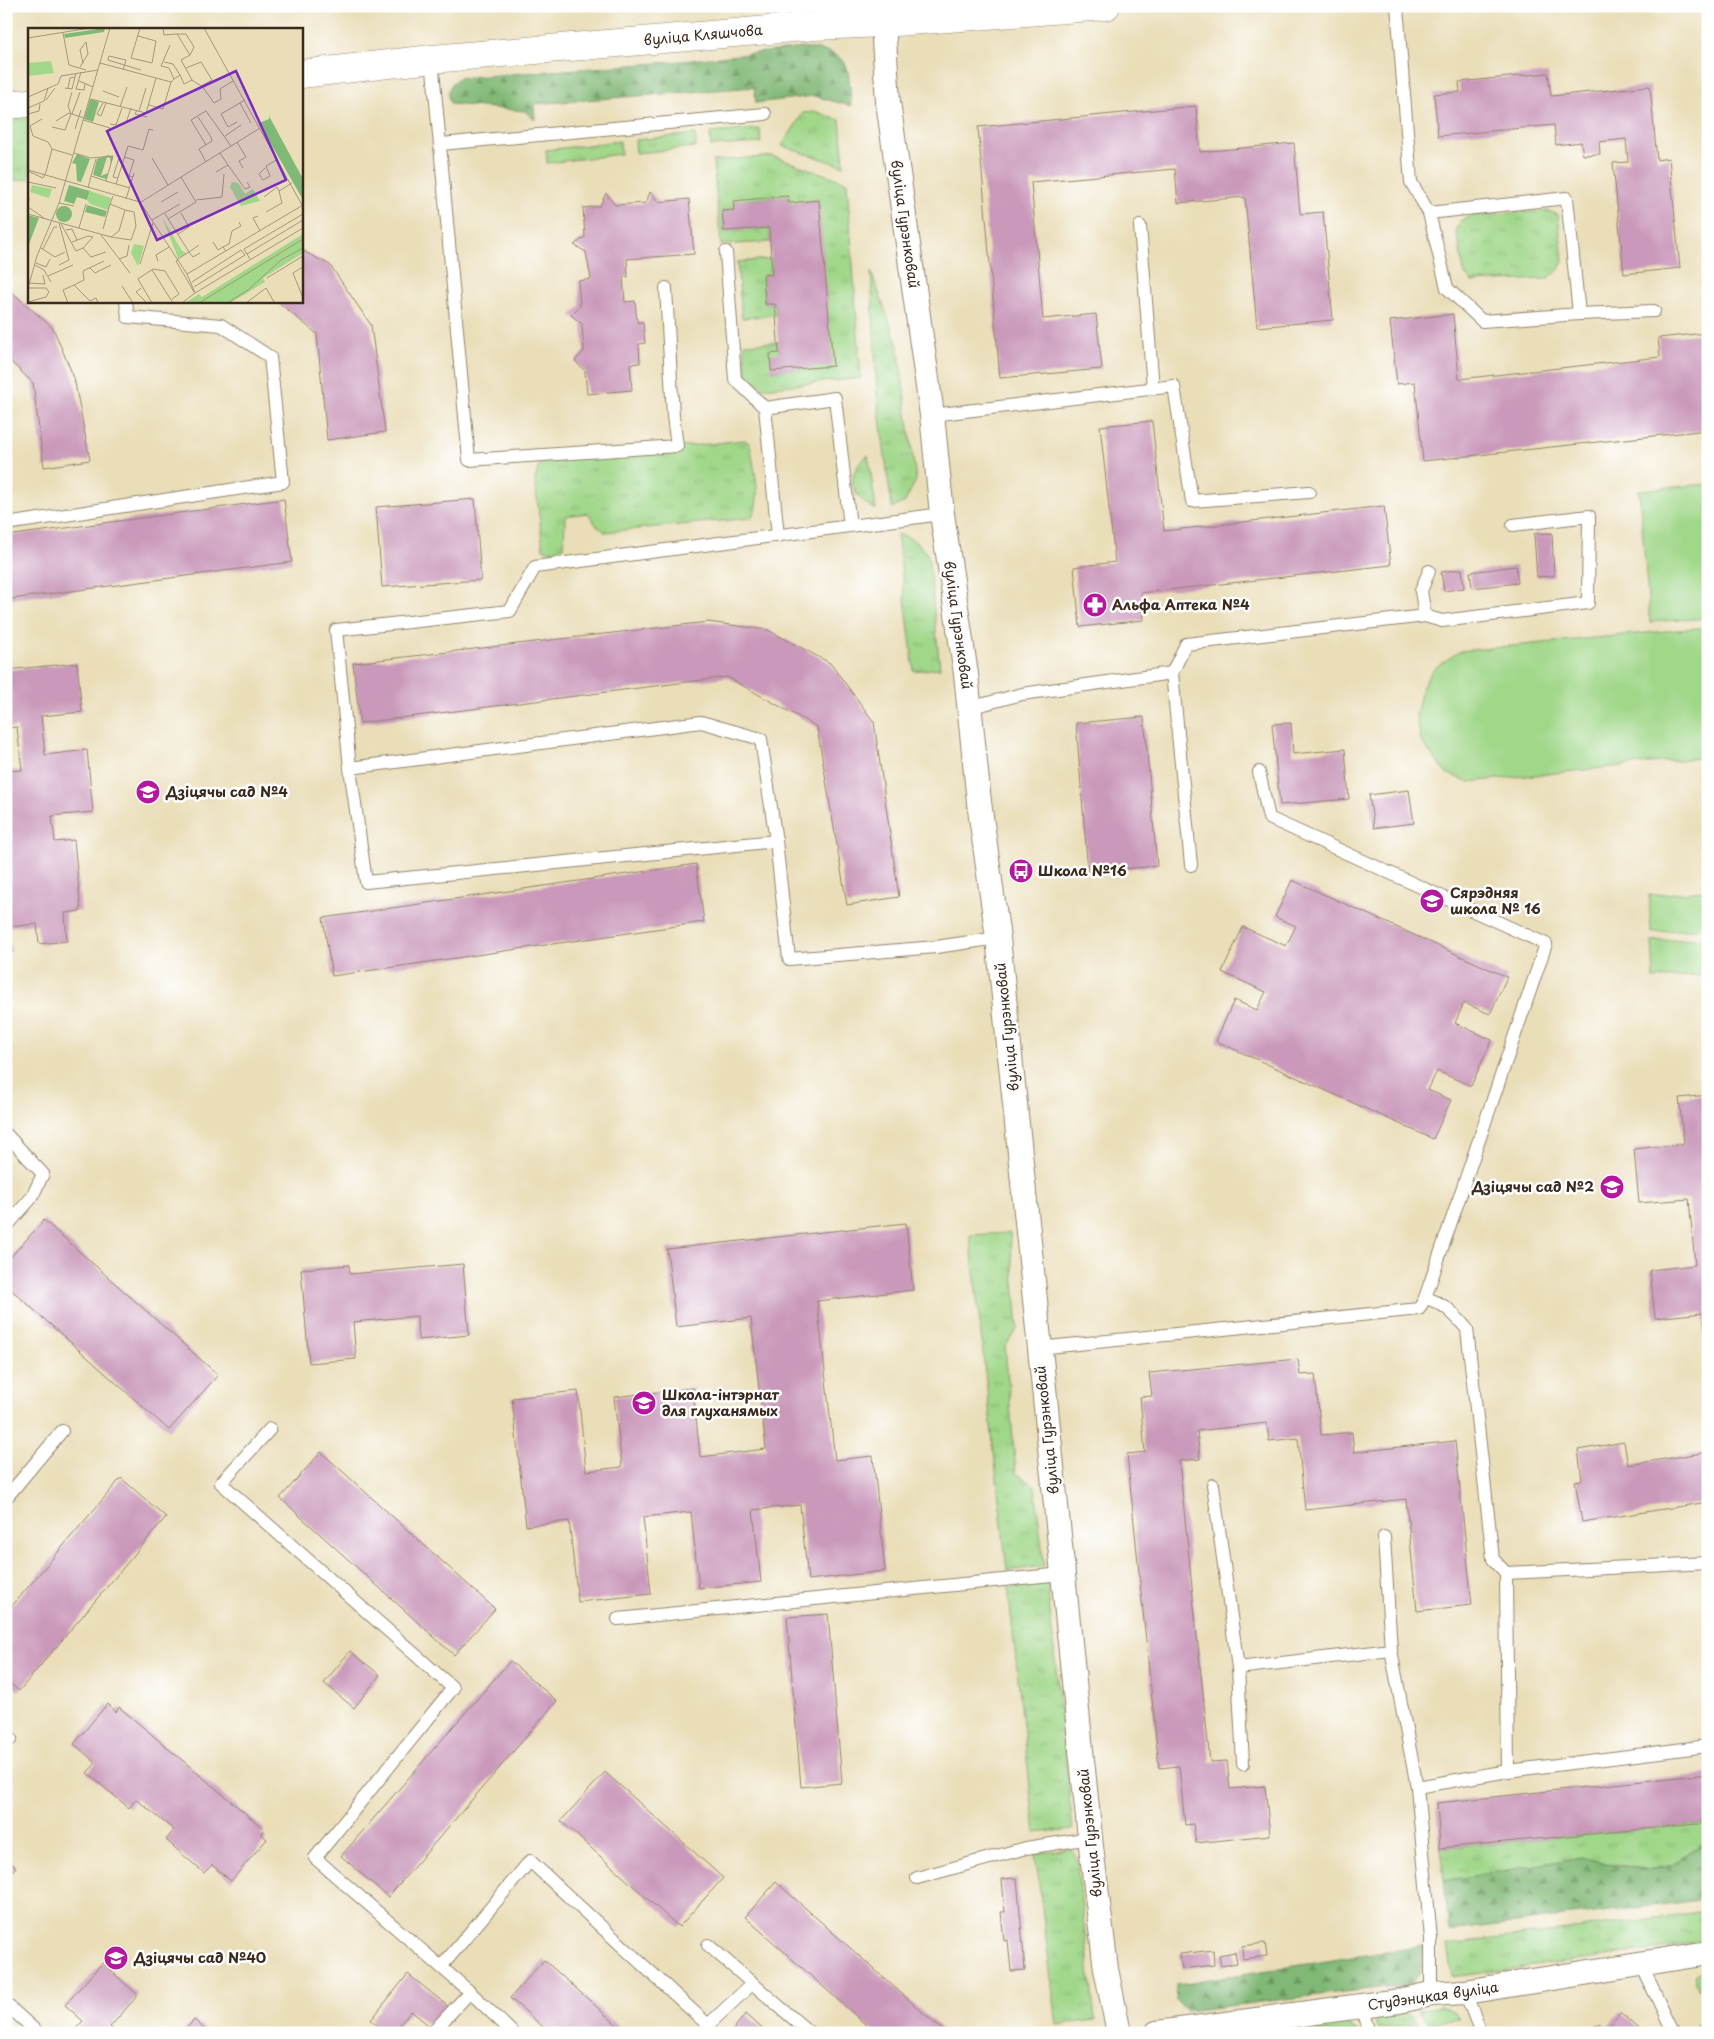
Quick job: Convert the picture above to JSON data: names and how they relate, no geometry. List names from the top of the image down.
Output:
{
  "streets": {
    "street": ["вуліца Кляшчова", "вуліца Гурэнковай", "Студэнцкая вуліца"]
  },
  "crossings": [
    ["вуліца Кляшчова", "вуліца Гурэнковай"]
  ],
  "places": {
    "pharmacy": ["Альфа Аптека №4"],
    "school or university": [
      "Дзіцячы сад №4",
      "Сярэдняя школа № 16",
      "Дзіцячы сад №2",
      "Школа-інтэрнат для глуханямых",
      "Дзіцячы сад №40"
    ],
    "bus stop": ["Школа №16"]
  }
}
